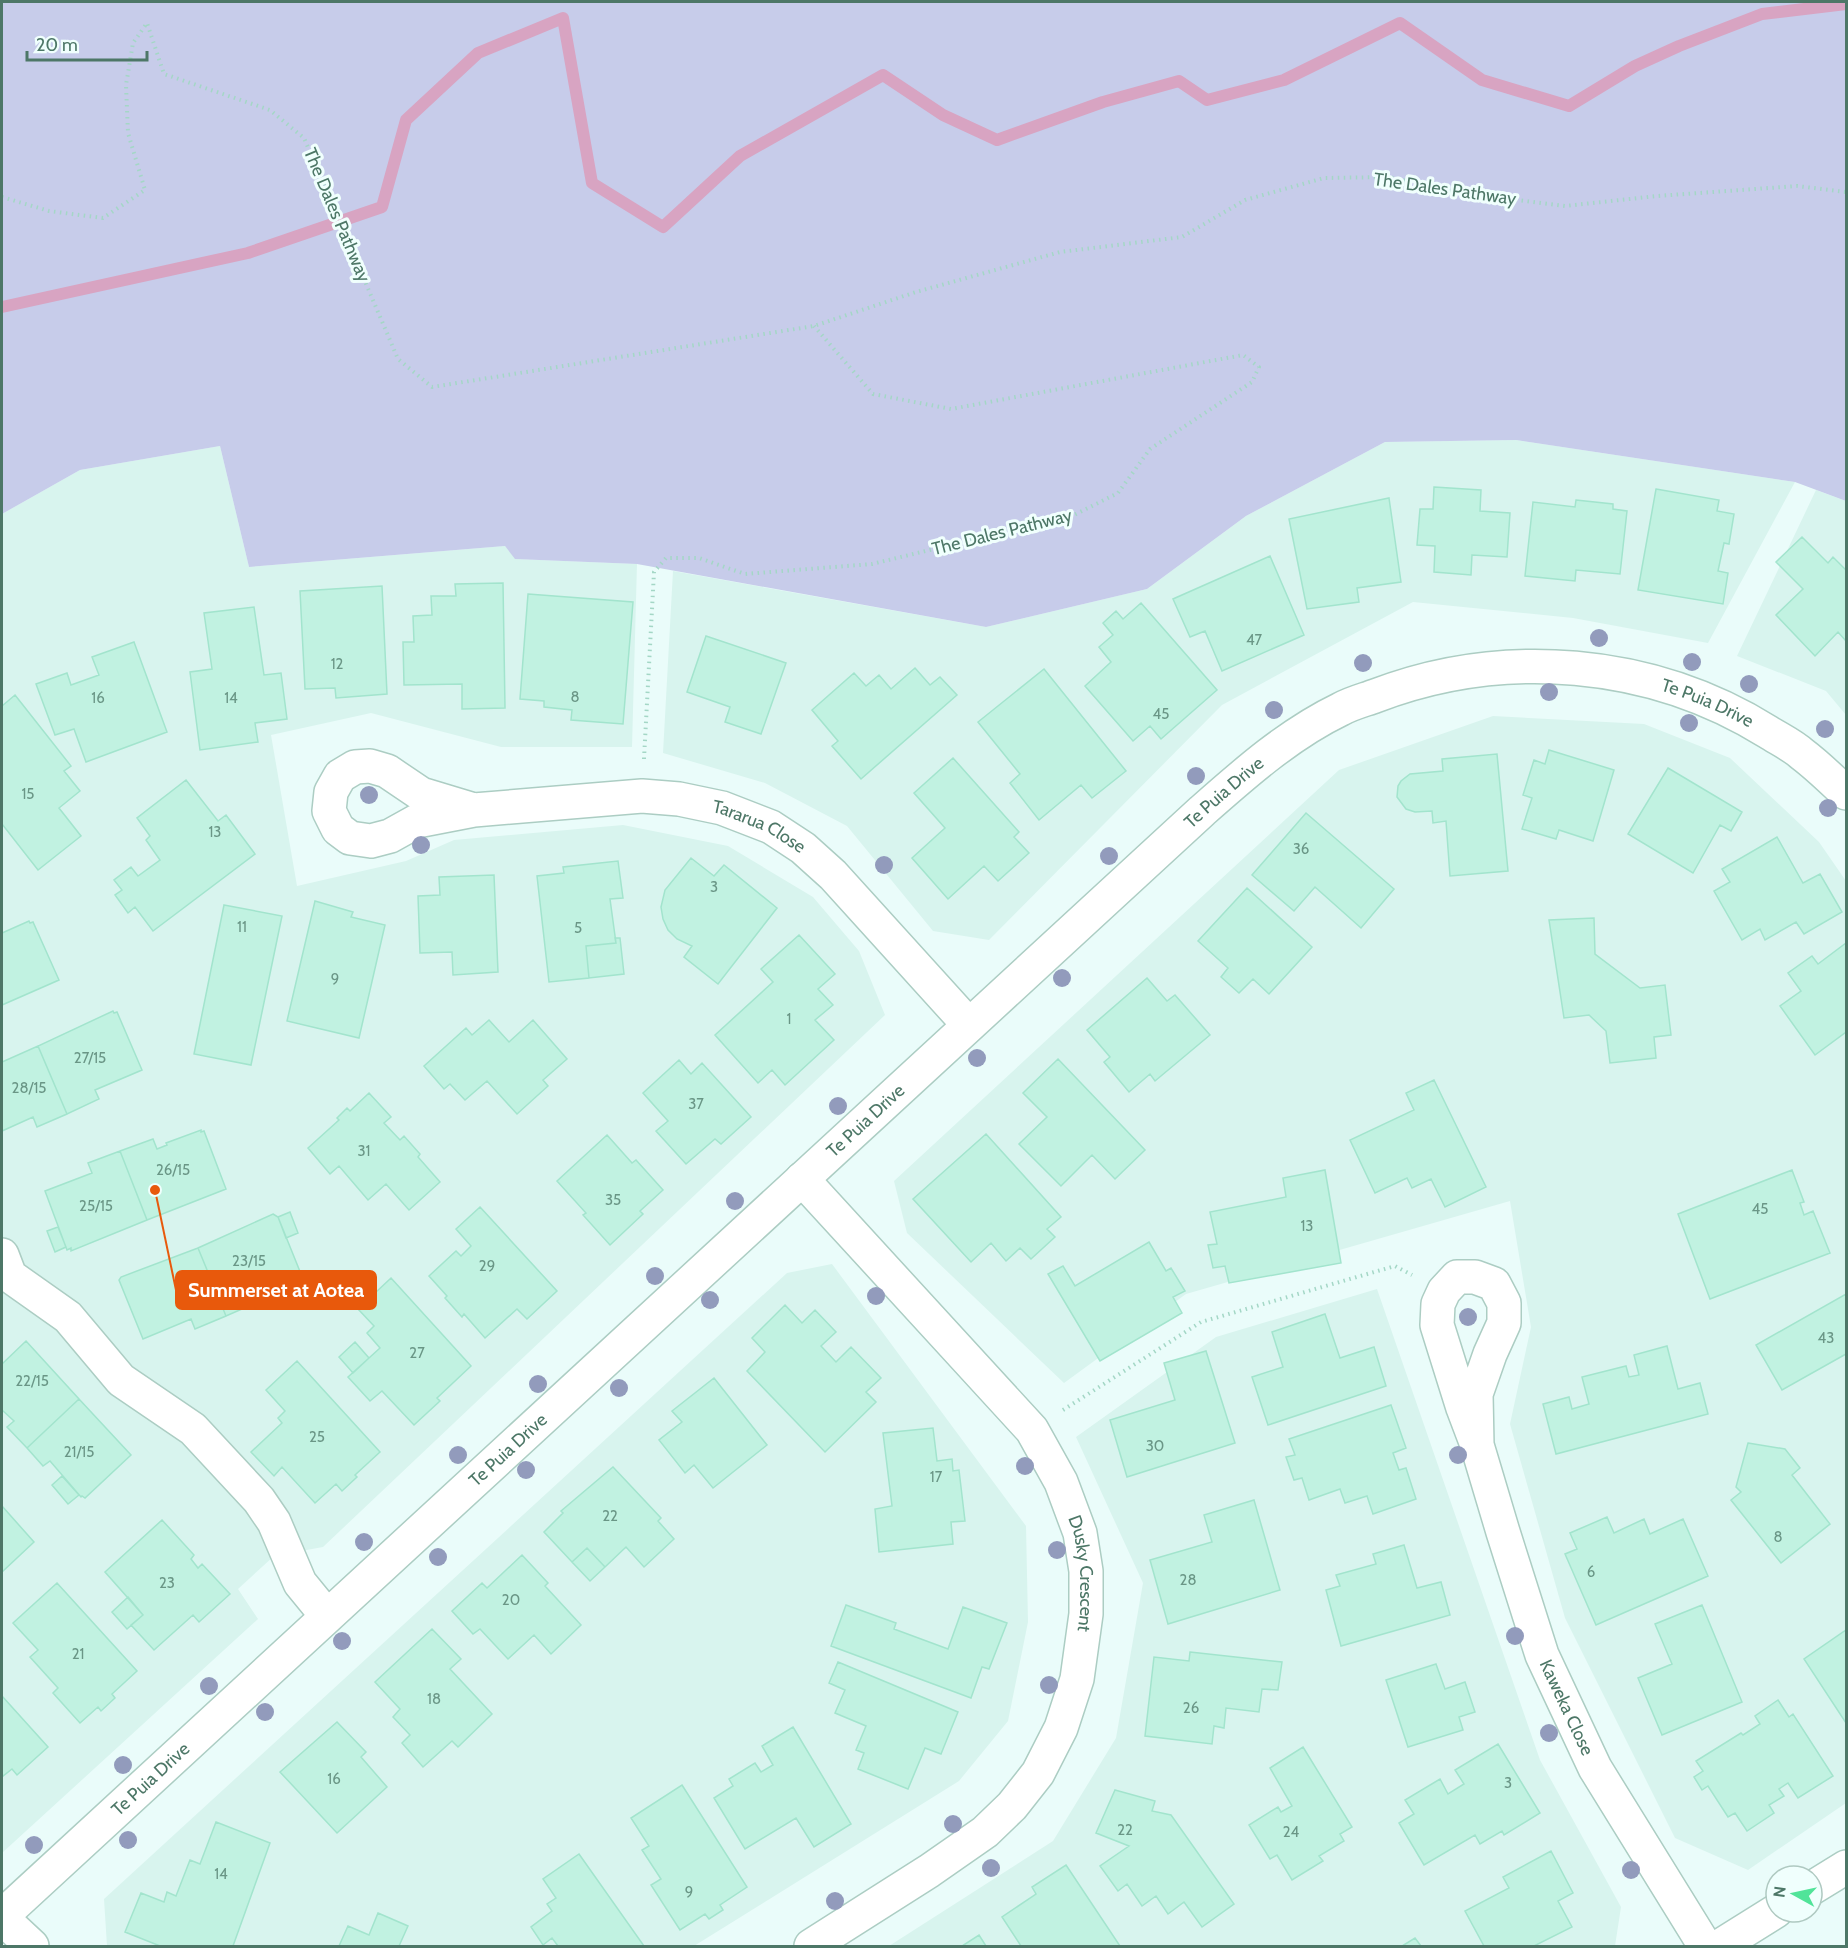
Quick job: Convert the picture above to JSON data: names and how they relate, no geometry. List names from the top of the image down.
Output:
{
  "streets": {
    "street": [
      "Te Puia Drive",
      "Tararua Close",
      "Dusky Crescent",
      "Kaweka Close"
    ],
    "path": ["The Dales Pathway"]
  },
  "crossings": [
    ["The Dales Pathway", "Tararua Close"],
    ["Te Puia Drive", "Tararua Close"],
    ["Te Puia Drive", "Dusky Crescent"]
  ],
  "places": ["Summerset at Aotea"],
  "house_numbers": [
    "47",
    "12",
    "8",
    "16",
    "14",
    "45",
    "15",
    "13",
    "36",
    "3",
    "11",
    "5",
    "9",
    "1",
    "27/15",
    "28/15",
    "37",
    "31",
    "26/15",
    "35",
    "25/15",
    "45",
    "13",
    "23/15",
    "29",
    "43",
    "27",
    "22/15",
    "25",
    "30",
    "21/15",
    "17",
    "22",
    "8",
    "6",
    "28",
    "23",
    "20",
    "21",
    "18",
    "26",
    "16",
    "3",
    "22",
    "24",
    "14",
    "9"
  ],
  "scale_bar": "20 m",
  "north": "left"
}
